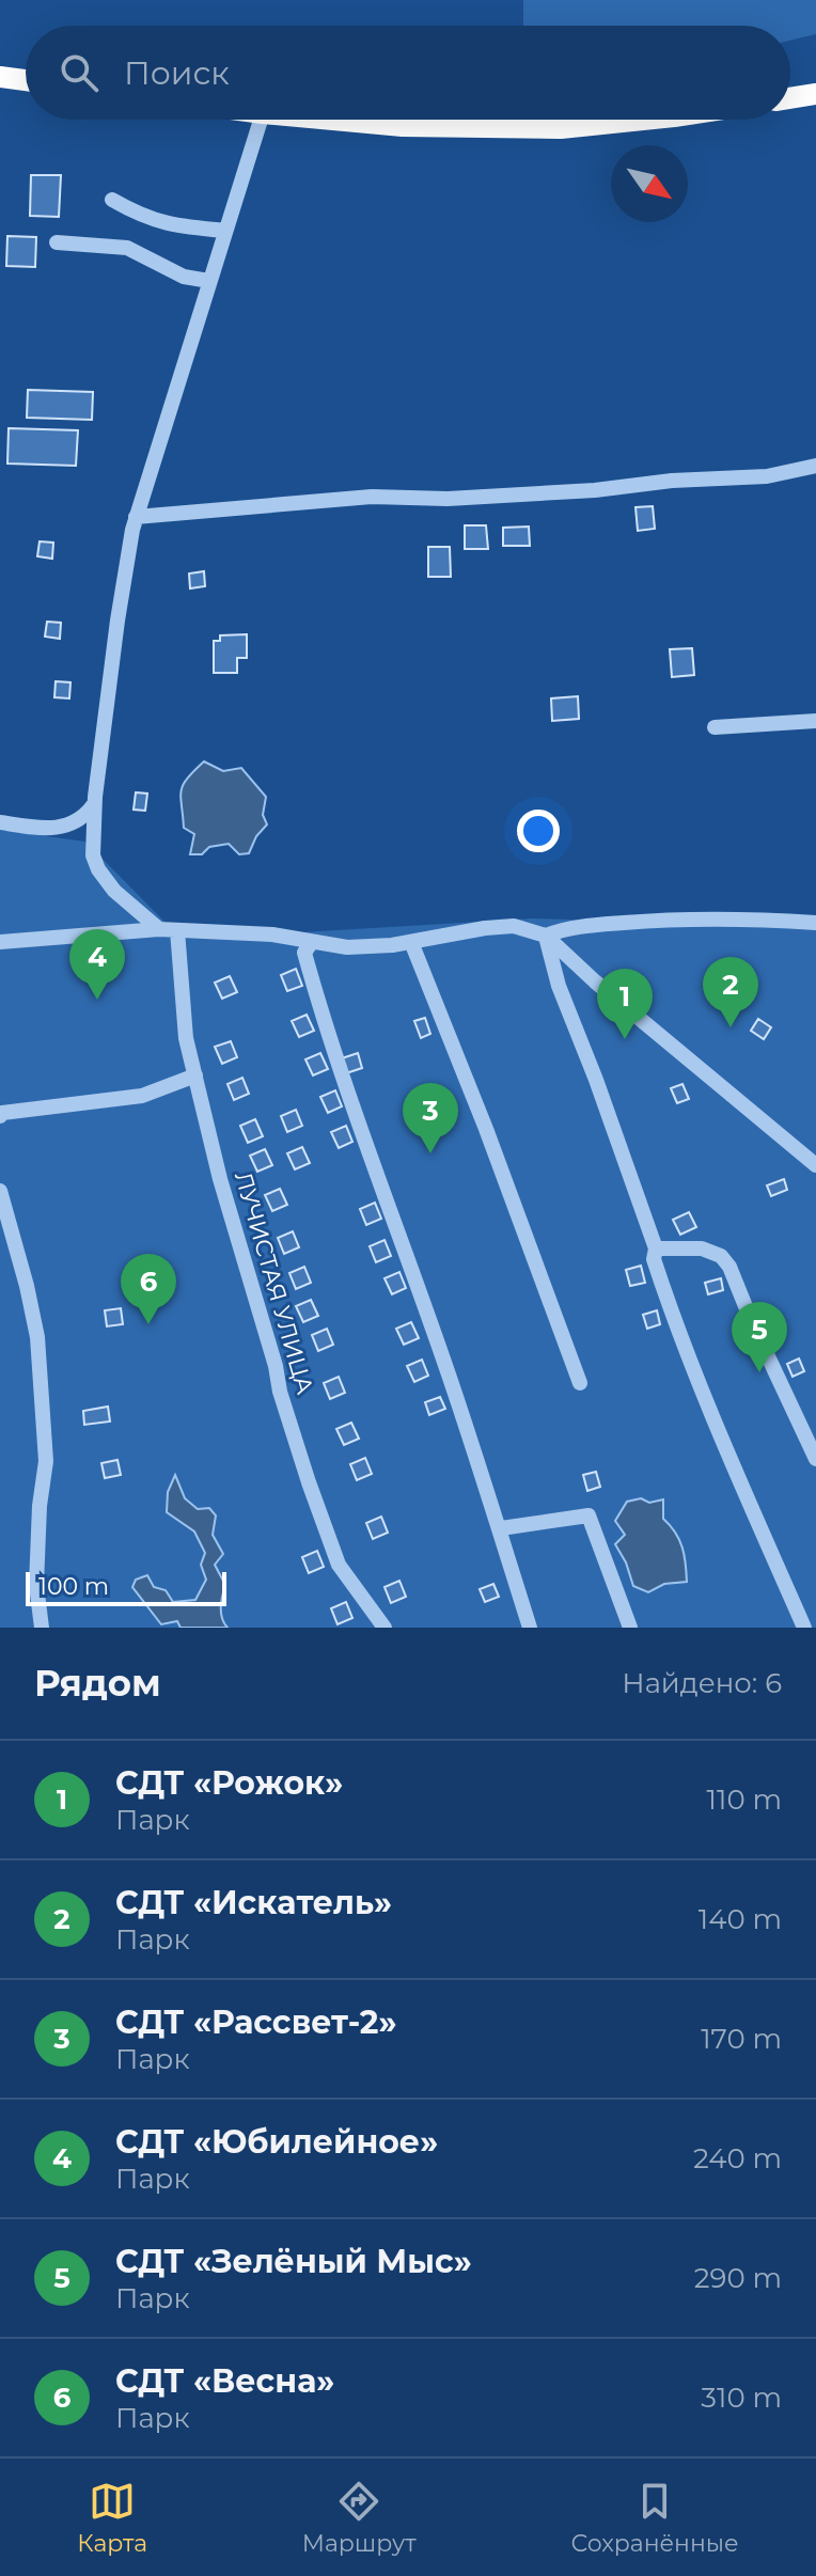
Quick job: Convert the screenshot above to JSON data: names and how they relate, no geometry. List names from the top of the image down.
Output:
{
  "streets": {
    "street": ["ЛУЧИСТАЯ УЛИЦА"]
  },
  "scale_bar": "100 m",
  "north": "bottom right",
  "page": {
    "search": "Поиск",
    "pins": [
      "4",
      "2",
      "1",
      "3",
      "6",
      "5"
    ],
    "scale": "100 m",
    "heading": ["Рядом", "Найдено: 6"],
    "list": [
      {
        "mark": "1",
        "name": "СДТ «Рожок»",
        "note": "Парк",
        "value": "110 m"
      },
      {
        "mark": "2",
        "name": "СДТ «Искатель»",
        "note": "Парк",
        "value": "140 m"
      },
      {
        "mark": "3",
        "name": "СДТ «Рассвет-2»",
        "note": "Парк",
        "value": "170 m"
      },
      {
        "mark": "4",
        "name": "СДТ «Юбилейное»",
        "note": "Парк",
        "value": "240 m"
      },
      {
        "mark": "5",
        "name": "СДТ «Зелёный Мыс»",
        "note": "Парк",
        "value": "290 m"
      },
      {
        "mark": "6",
        "name": "СДТ «Весна»",
        "note": "Парк",
        "value": "310 m"
      }
    ],
    "nav": ["Карта", "Маршрут", "Сохранённые"]
  }
}
